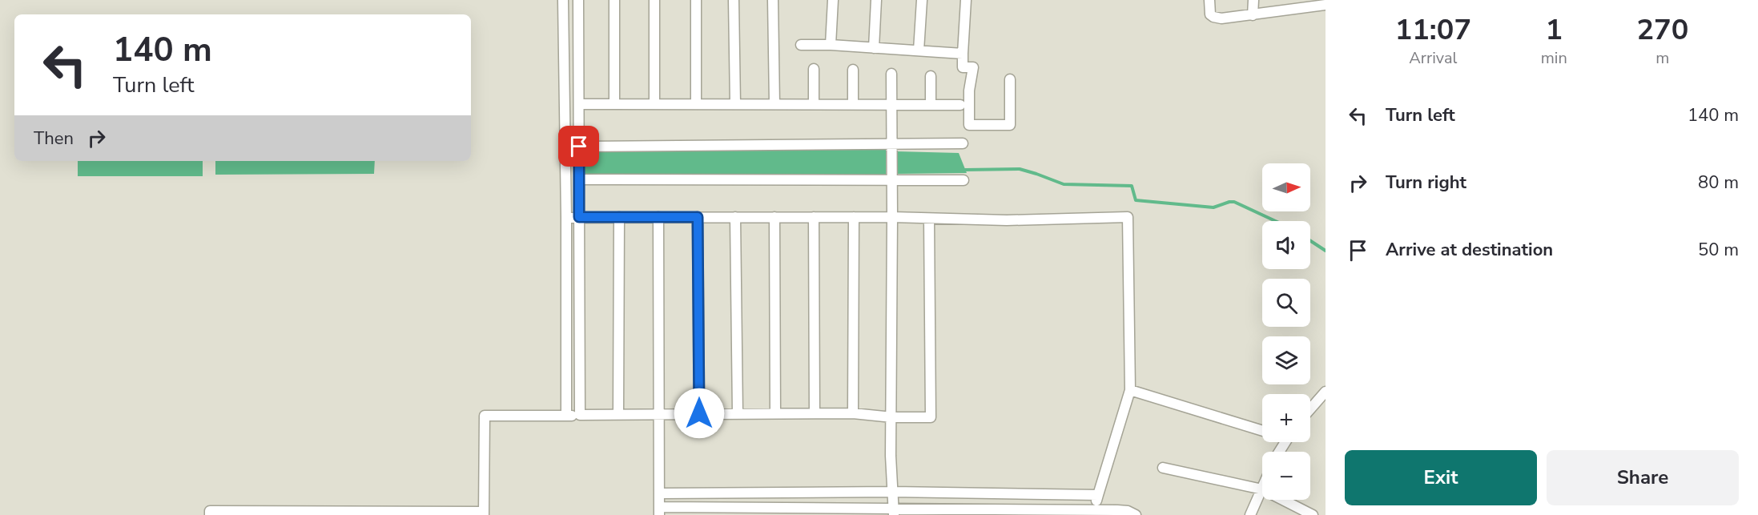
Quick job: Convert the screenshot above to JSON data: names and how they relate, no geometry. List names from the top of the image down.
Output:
{
  "north": "right",
  "page": {
    "eta": [
      "11:07",
      "Arrival",
      "1",
      "min",
      "270",
      "m"
    ],
    "turn": ["140 m", "Turn left"],
    "list": [
      {
        "name": "Turn left",
        "value": "140 m"
      },
      {
        "name": "Turn right",
        "value": "80 m"
      },
      {
        "name": "Arrive at destination",
        "value": "50 m"
      }
    ],
    "then": "Then",
    "map_buttons": ["+", "−"],
    "buttons": ["Exit", "Share"]
  }
}
